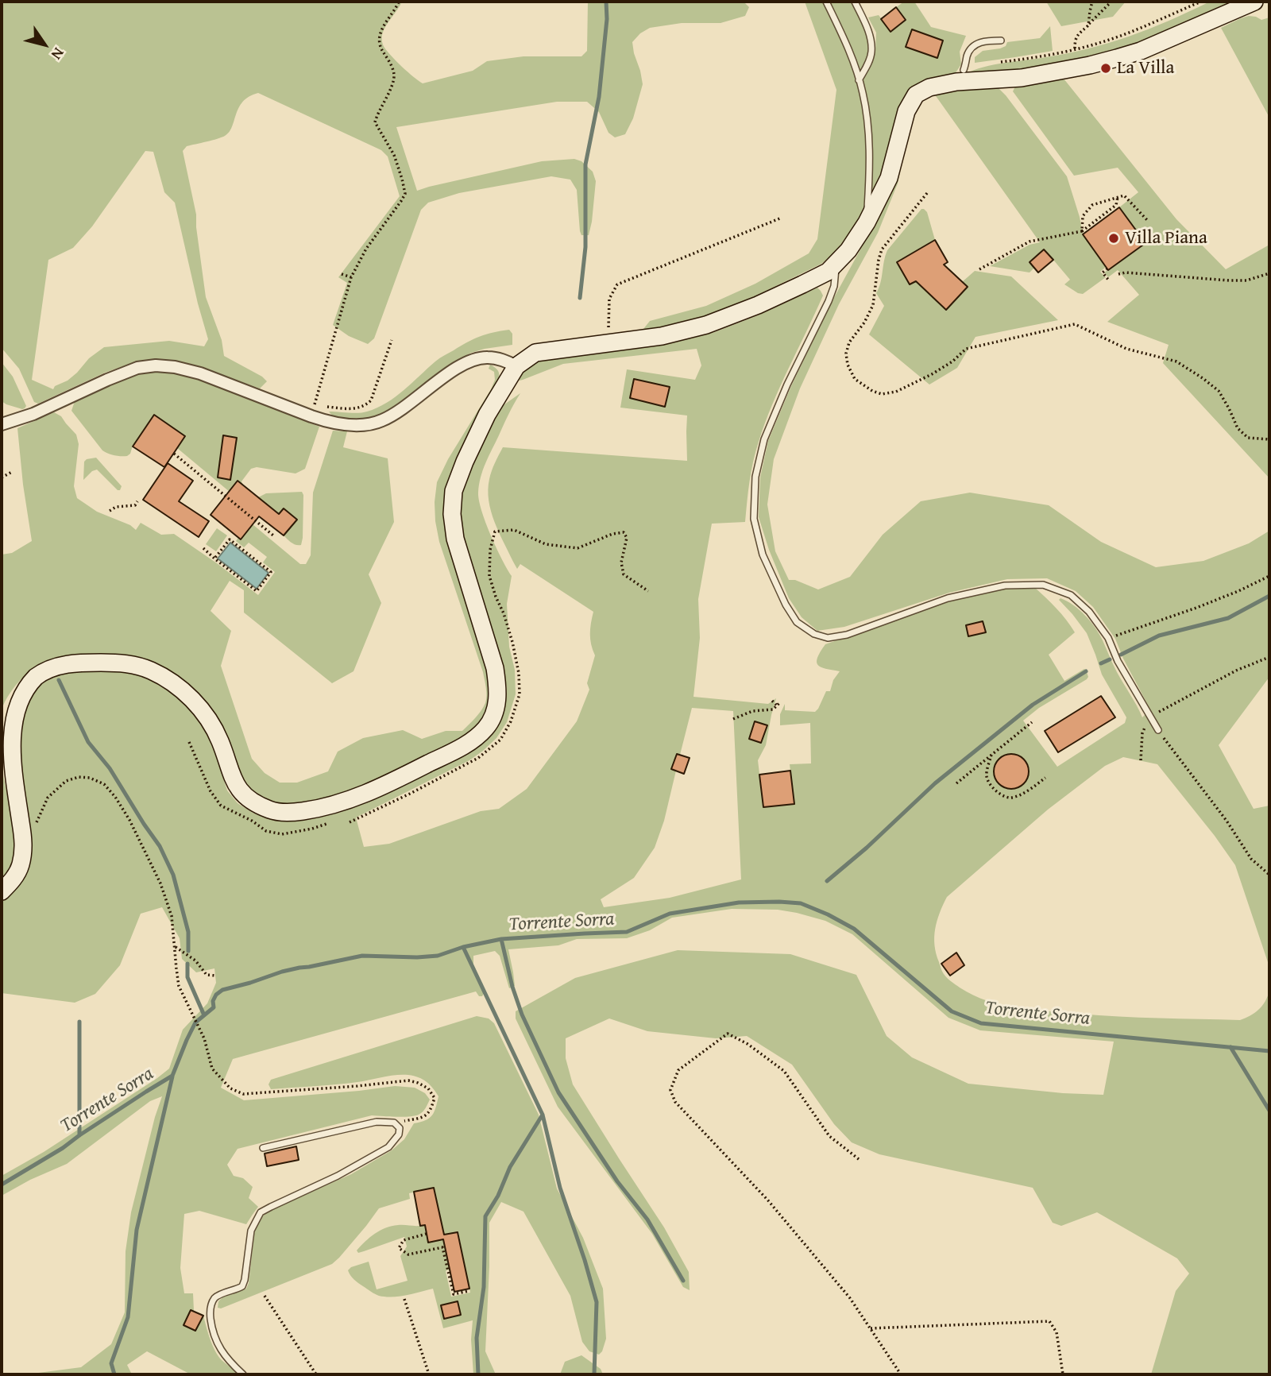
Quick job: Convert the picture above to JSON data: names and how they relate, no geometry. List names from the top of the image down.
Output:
{
  "water": ["Torrente Sorra"],
  "places": ["La Villa", "Villa Piana"],
  "north": "bottom right"
}
